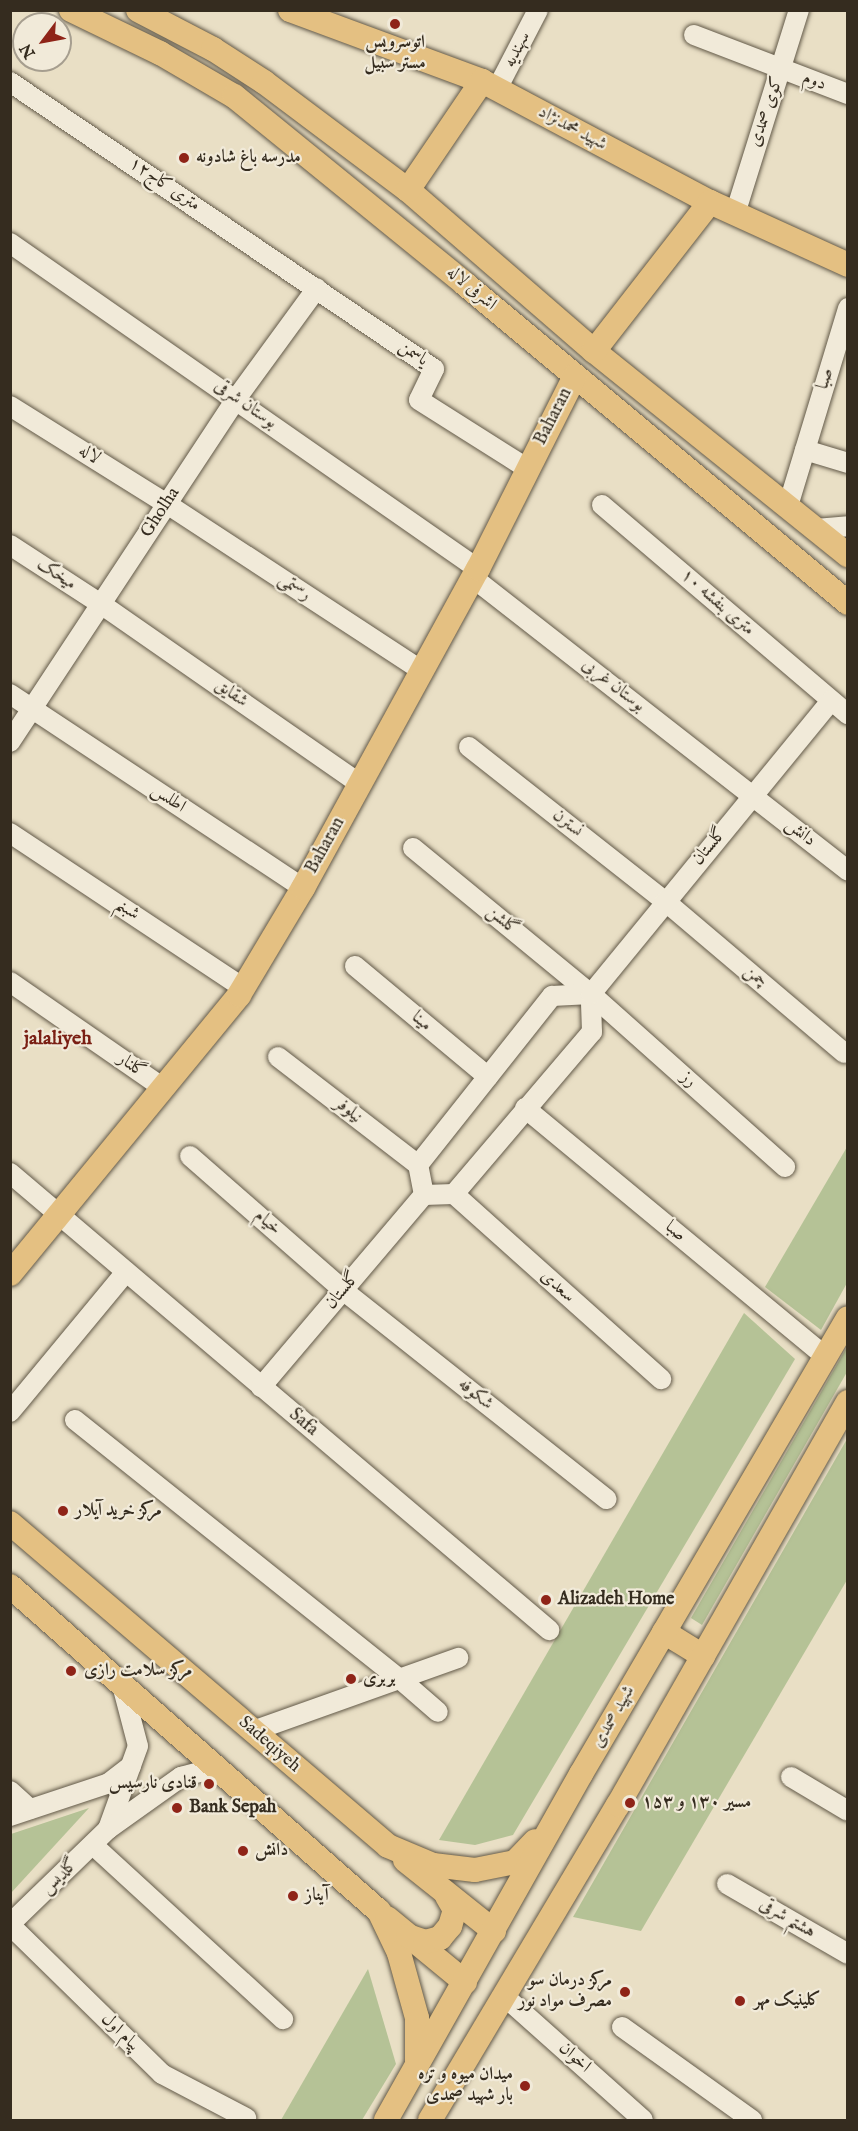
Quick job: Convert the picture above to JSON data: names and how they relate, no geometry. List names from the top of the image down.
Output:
{
  "streets": {
    "main road": [
      "شهید محمدنژاد",
      "اشرفی لاله",
      "Baharan",
      "شهید صمدی",
      "Sadeqiyeh"
    ],
    "street": [
      "سهندیه",
      "دوم",
      "کوی صمدی",
      "۱۲متری کاج",
      "یاسمن",
      "صبا",
      "بوستان شرقی",
      "لاله",
      "Gholha",
      "میخک",
      "رستمی",
      "۱۰ متری بنفشه",
      "بوستان غربی",
      "شقایق",
      "اطلس",
      "نسترن",
      "دانش",
      "گلستان",
      "شبنم",
      "گلشن",
      "چمن",
      "مینا",
      "گلنار",
      "رز",
      "نیلوفر",
      "خیام",
      "سعدی",
      "شکوفه",
      "Safa",
      "گلدیس",
      "هشتم شرقی",
      "پیام اول",
      "اخوان"
    ]
  },
  "crossings": [
    ["سهندیه", "شهید محمدنژاد"],
    ["دوم", "کوی صمدی"],
    ["کوی صمدی", "شهید محمدنژاد"],
    ["۱۲متری کاج", "یاسمن"],
    ["۱۲متری کاج", "Gholha"],
    ["اشرفی لاله", "صبا"],
    ["اشرفی لاله", "Baharan"],
    ["یاسمن", "Baharan"],
    ["یاسمن", "Gholha"],
    ["صبا", "شهید صمدی"],
    ["بوستان شرقی", "Baharan"],
    ["بوستان شرقی", "Gholha"],
    ["بوستان شرقی", "بوستان غربی"],
    ["Baharan", "رستمی"],
    ["Baharan", "بوستان غربی"],
    ["Baharan", "شقایق"],
    ["Baharan", "اطلس"],
    ["Baharan", "شبنم"],
    ["Baharan", "گلنار"],
    ["Baharan", "Safa"],
    ["لاله", "Gholha"],
    ["لاله", "رستمی"],
    ["Gholha", "میخک"],
    ["Gholha", "رستمی"],
    ["Gholha", "شقایق"],
    ["Gholha", "اطلس"],
    ["میخک", "شقایق"],
    ["۱۰ متری بنفشه", "گلستان"],
    ["بوستان غربی", "دانش"],
    ["بوستان غربی", "گلستان"],
    ["نسترن", "گلستان"],
    ["نسترن", "چمن"],
    ["دانش", "گلستان"],
    ["گلستان", "گلشن"],
    ["گلستان", "چمن"],
    ["گلستان", "رز"],
    ["گلستان", "خیام"],
    ["گلستان", "شکوفه"],
    ["گلستان", "Safa"],
    ["گلشن", "رز"],
    ["خیام", "شکوفه"],
    ["شهید صمدی", "Sadeqiyeh"],
    ["گلدیس", "پیام اول"]
  ],
  "districts": ["jalaliyeh"],
  "places": [
    "اتوسرویس مستر سبیل",
    "مدرسه باغ شادونه",
    "مرکز خرید آیلار",
    "Alizadeh Home",
    "مرکز سلامت رازی",
    "بربری",
    "قنادی نارسیس",
    "مسیر ۱۳۰ و ۱۵۳",
    "Bank Sepah",
    "دانش",
    "آیناز",
    "مرکز درمان سو مصرف مواد نور",
    "کلینیک مهر",
    "میدان میوه و تره بار شهید صمدی"
  ],
  "north": "bottom left"
}
